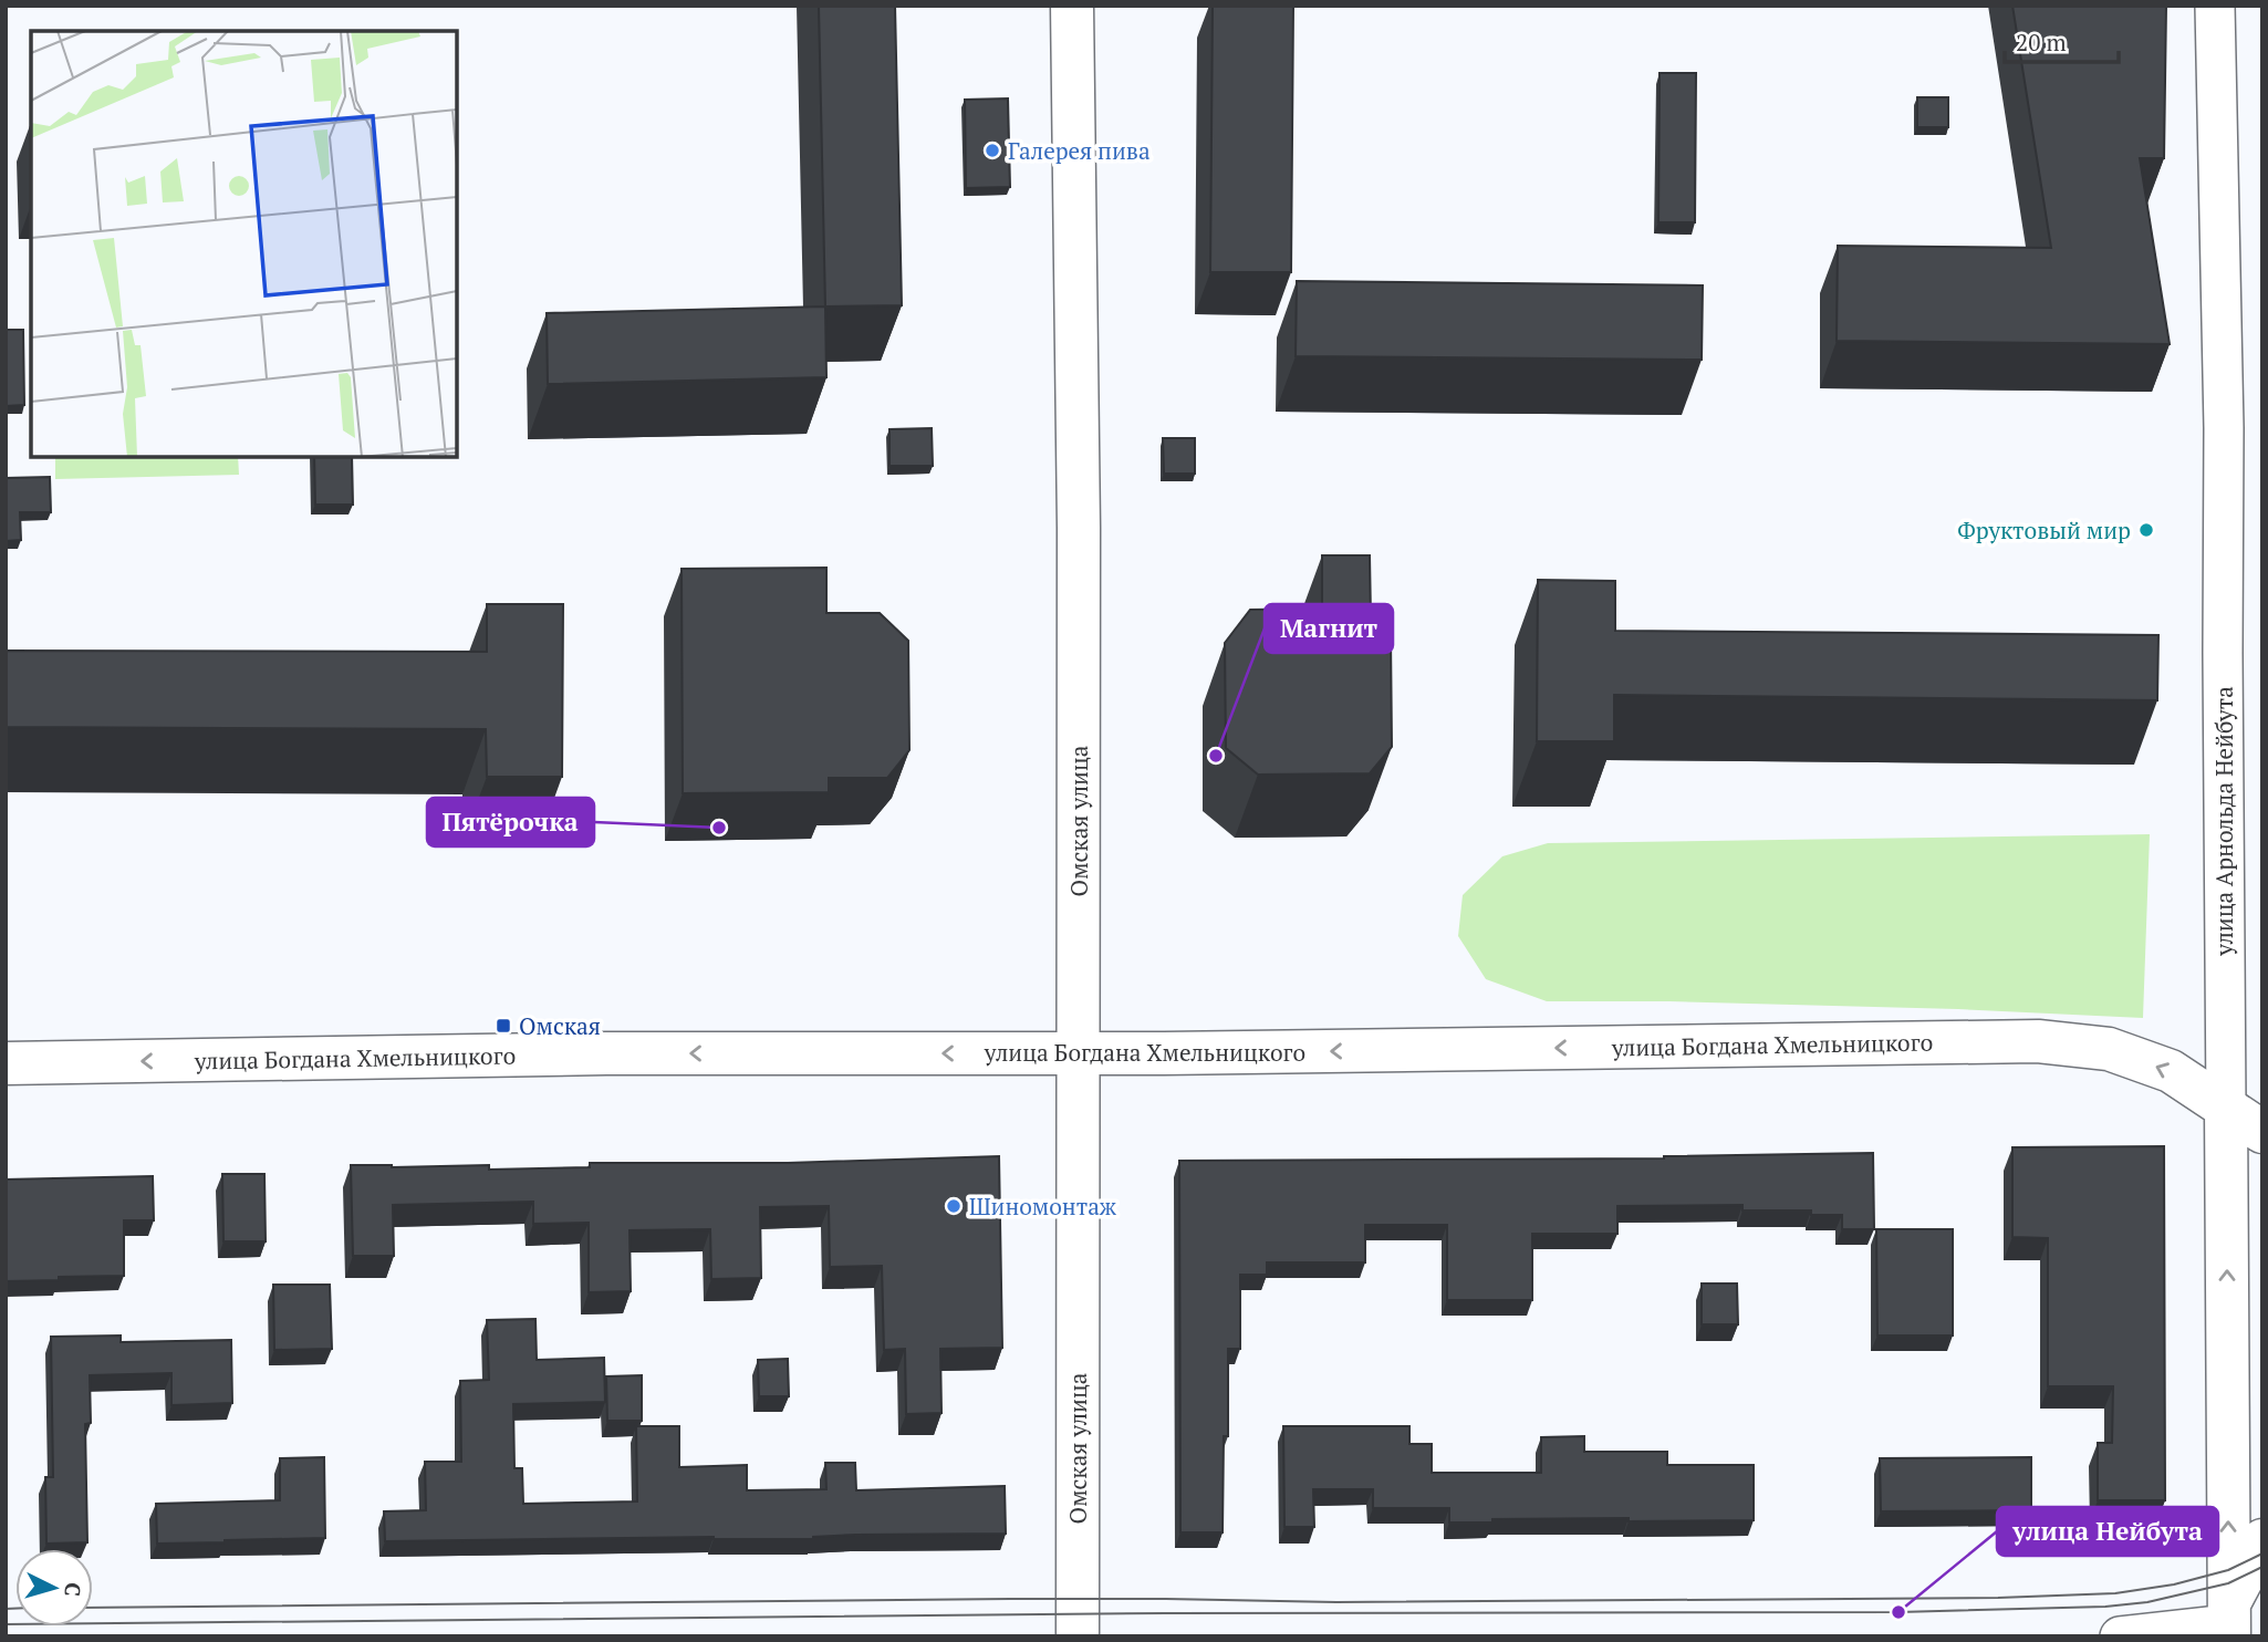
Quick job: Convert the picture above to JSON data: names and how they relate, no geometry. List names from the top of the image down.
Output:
{
  "streets": {
    "main road": ["Омская улица", "улица Арнольда Нейбута", "улица Богдана Хмельницкого"]
  },
  "crossings": [
    ["Омская улица", "улица Богдана Хмельницкого"],
    ["улица Арнольда Нейбута", "улица Богдана Хмельницкого"]
  ],
  "one_way": ["улица Богдана Хмельницкого"],
  "places": {
    "other": [
      "Галерея пива",
      "Фруктовый мир",
      "Магнит",
      "Пятёрочка",
      "Шиномонтаж",
      "улица Нейбута"
    ],
    "transit": ["Омская"]
  },
  "scale_bar": "20 m",
  "north": "right"
}
